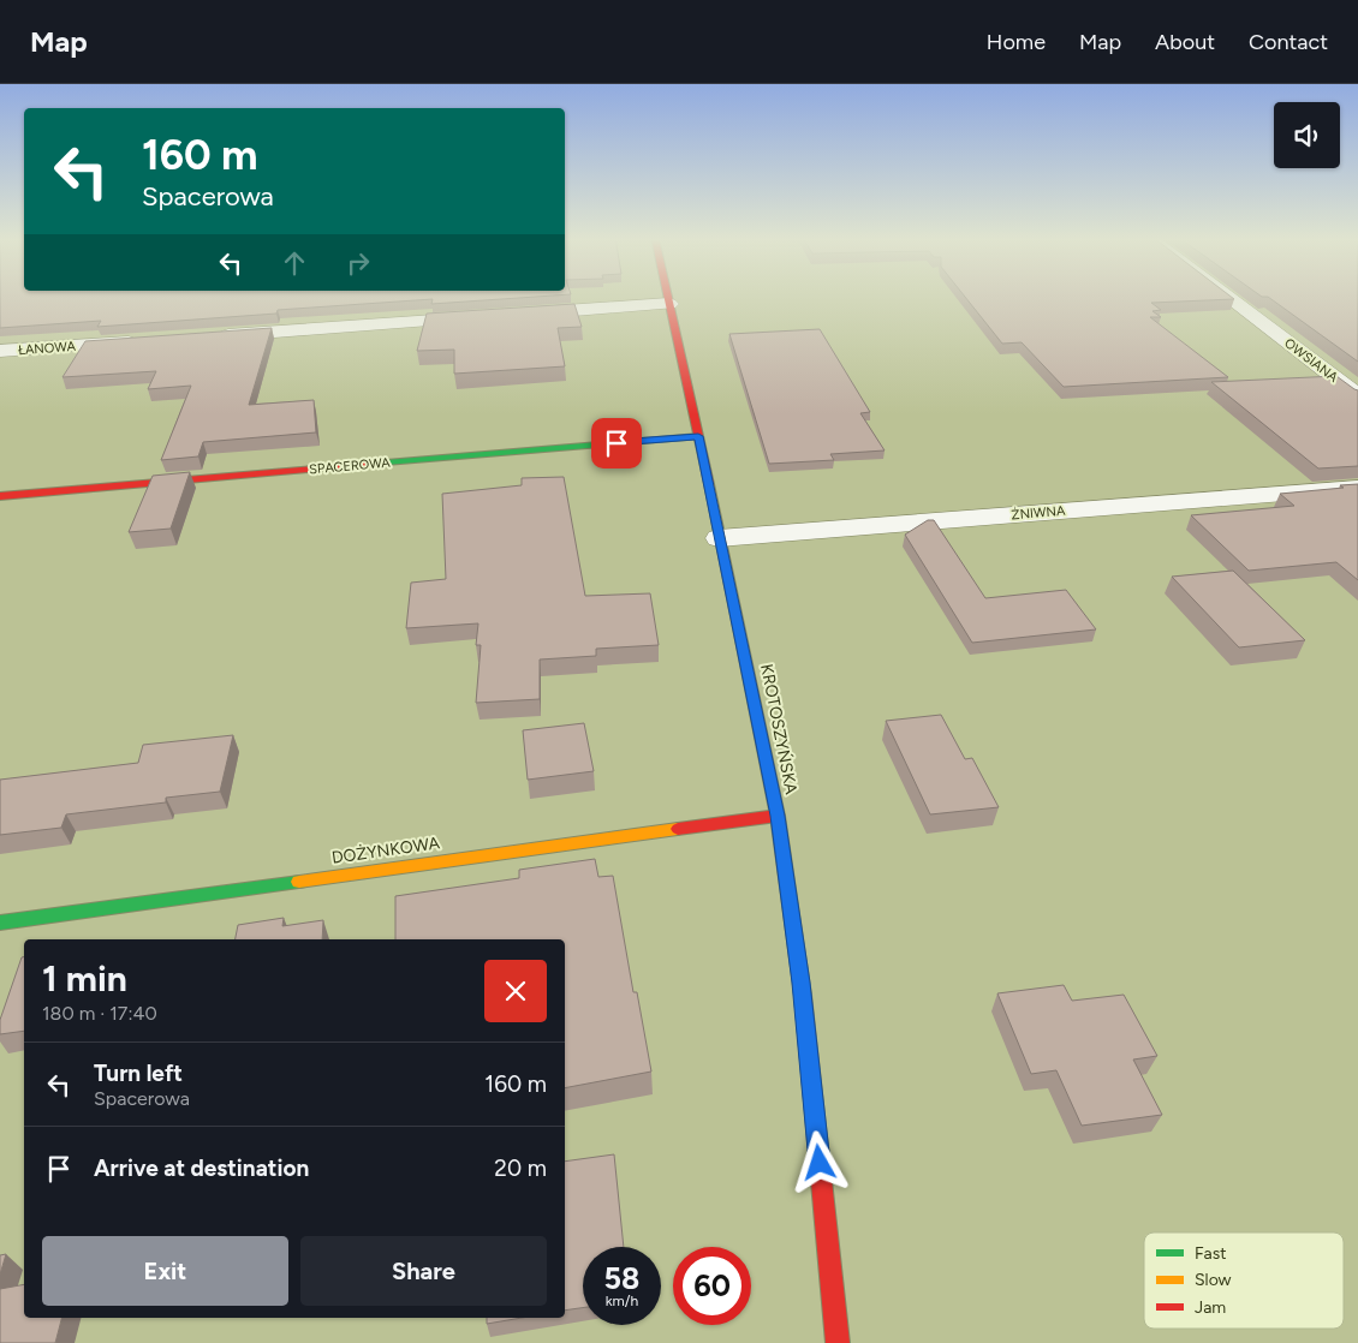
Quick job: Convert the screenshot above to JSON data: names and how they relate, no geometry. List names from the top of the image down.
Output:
{
  "streets": {
    "main road": ["SPACEROWA", "KROTOSZYŃSKA", "DOŻYNKOWA"],
    "street": ["ŁANOWA", "OWSIANA", "ŻNIWNA"]
  },
  "crossings": [
    ["SPACEROWA", "KROTOSZYŃSKA"],
    ["ŻNIWNA", "KROTOSZYŃSKA"],
    ["KROTOSZYŃSKA", "DOŻYNKOWA"]
  ],
  "legend": ["Fast", "Slow", "Jam"],
  "page": {
    "header": "Map",
    "nav": [
      "Home",
      "Map",
      "About",
      "Contact"
    ],
    "turn": ["160 m", "Spacerowa"],
    "heading": ["1 min", "180 m · 17:40"],
    "list": [
      {
        "name": "Turn left",
        "note": "Spacerowa",
        "value": "160 m"
      },
      {
        "name": "Arrive at destination",
        "value": "20 m"
      }
    ],
    "buttons": ["Exit", "Share"],
    "speed": "58 km/h",
    "limit": "60"
  }
}
